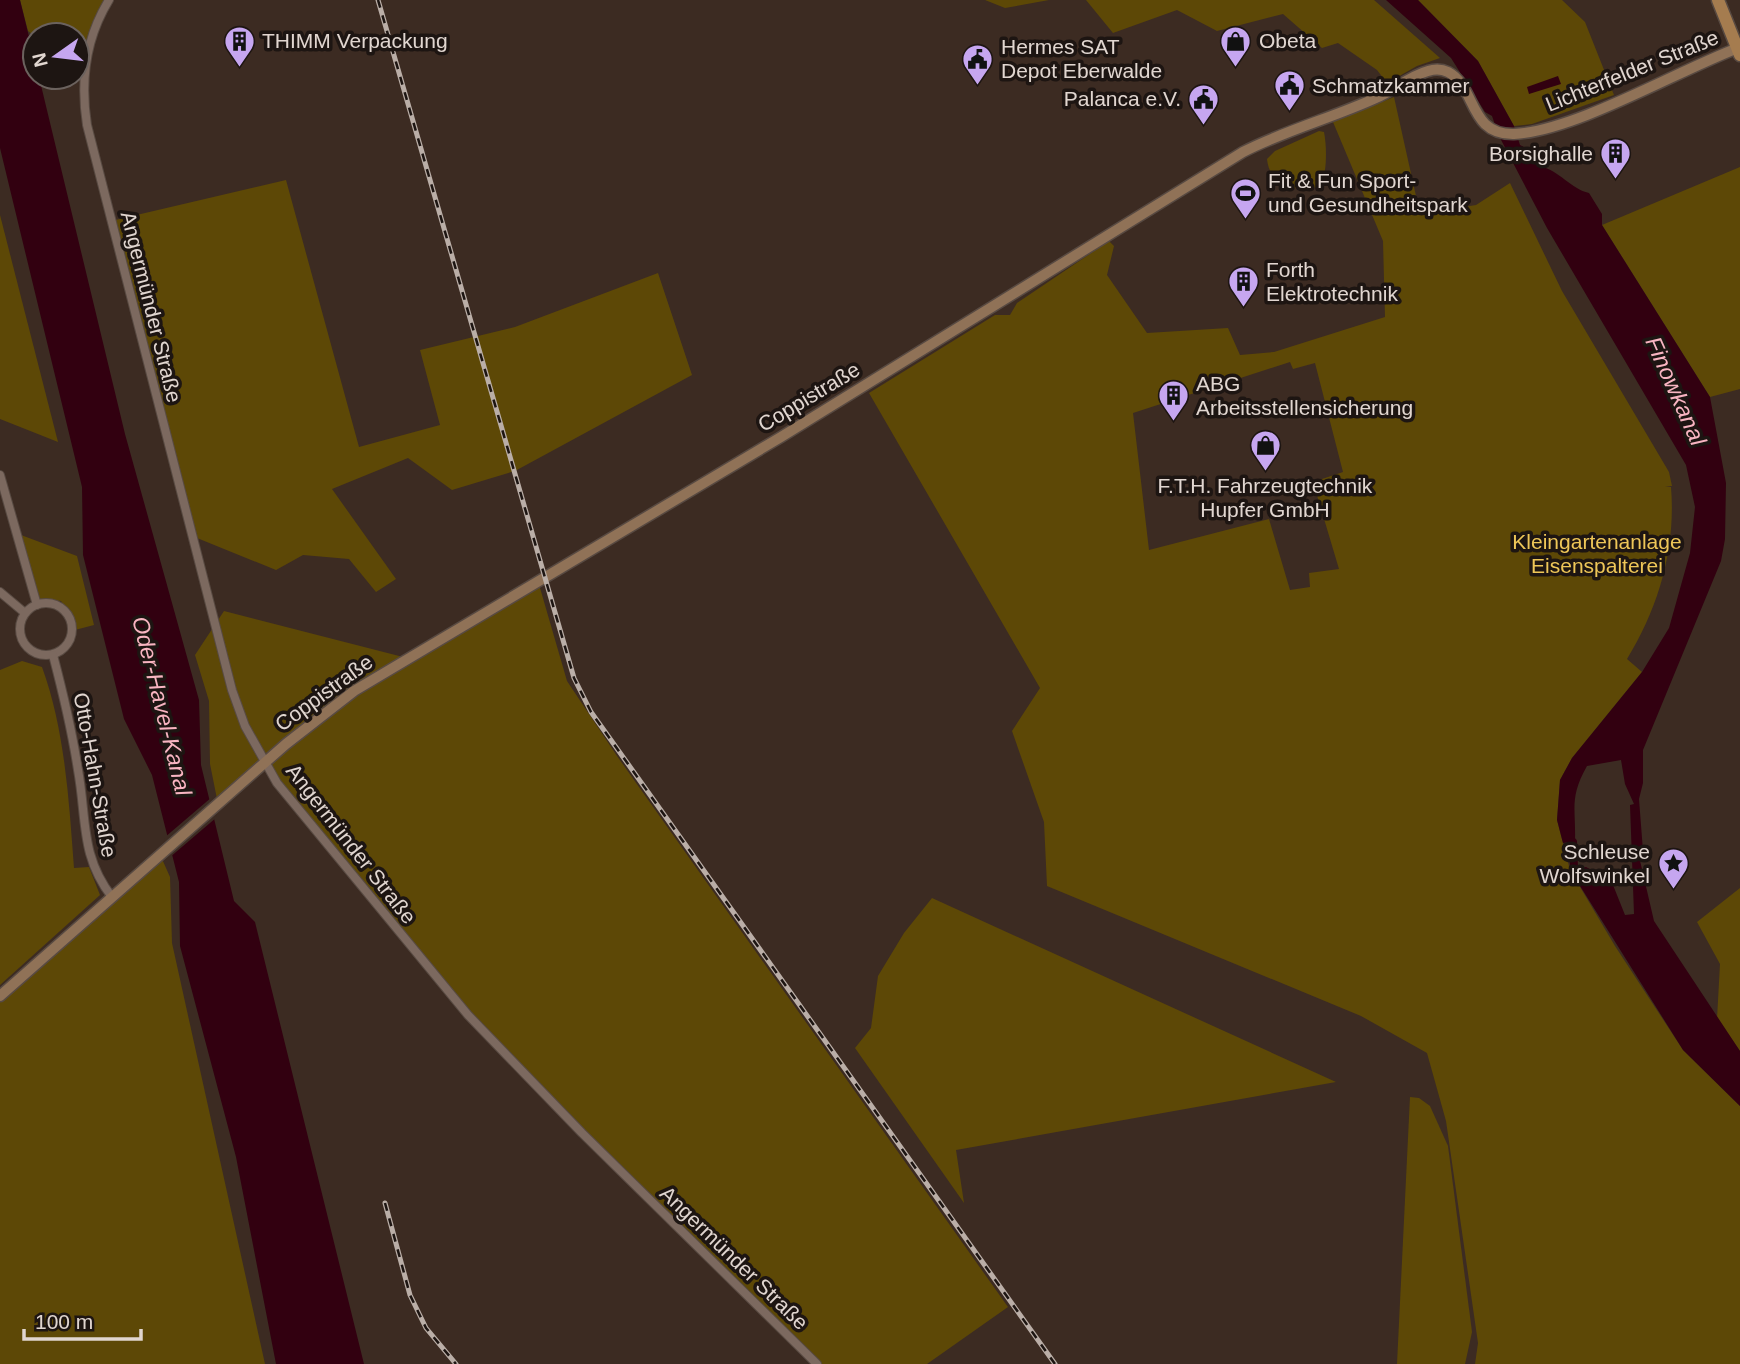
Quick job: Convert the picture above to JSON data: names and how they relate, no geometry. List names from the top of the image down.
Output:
{
  "streets": {
    "main road": ["Lichterfelder Straße", "Coppistraße"],
    "street": ["Angermünder Straße", "Otto-Hahn-Straße"]
  },
  "crossings": [
    ["Lichterfelder Straße", "Coppistraße"],
    ["Angermünder Straße", "Coppistraße"],
    ["Coppistraße", "Otto-Hahn-Straße"]
  ],
  "water": ["Finowkanal", "Oder-Havel-Kanal"],
  "parks": ["Kleingartenanlage Eisenspalterei"],
  "places": {
    "building": [
      "THIMM Verpackung",
      "Borsighalle",
      "Forth Elektrotechnik",
      "ABG Arbeitsstellensicherung"
    ],
    "shop": ["Obeta", "F.T.H. Fahrzeugtechnik Hupfer GmbH"],
    "public building": ["Hermes SAT Depot Eberwalde", "Schmatzkammer", "Palanca e.V."],
    "sports": ["Fit & Fun Sport- und Gesundheitspark"],
    "place": ["Schleuse Wolfswinkel"]
  },
  "scale_bar": "100 m",
  "north": "left"
}
